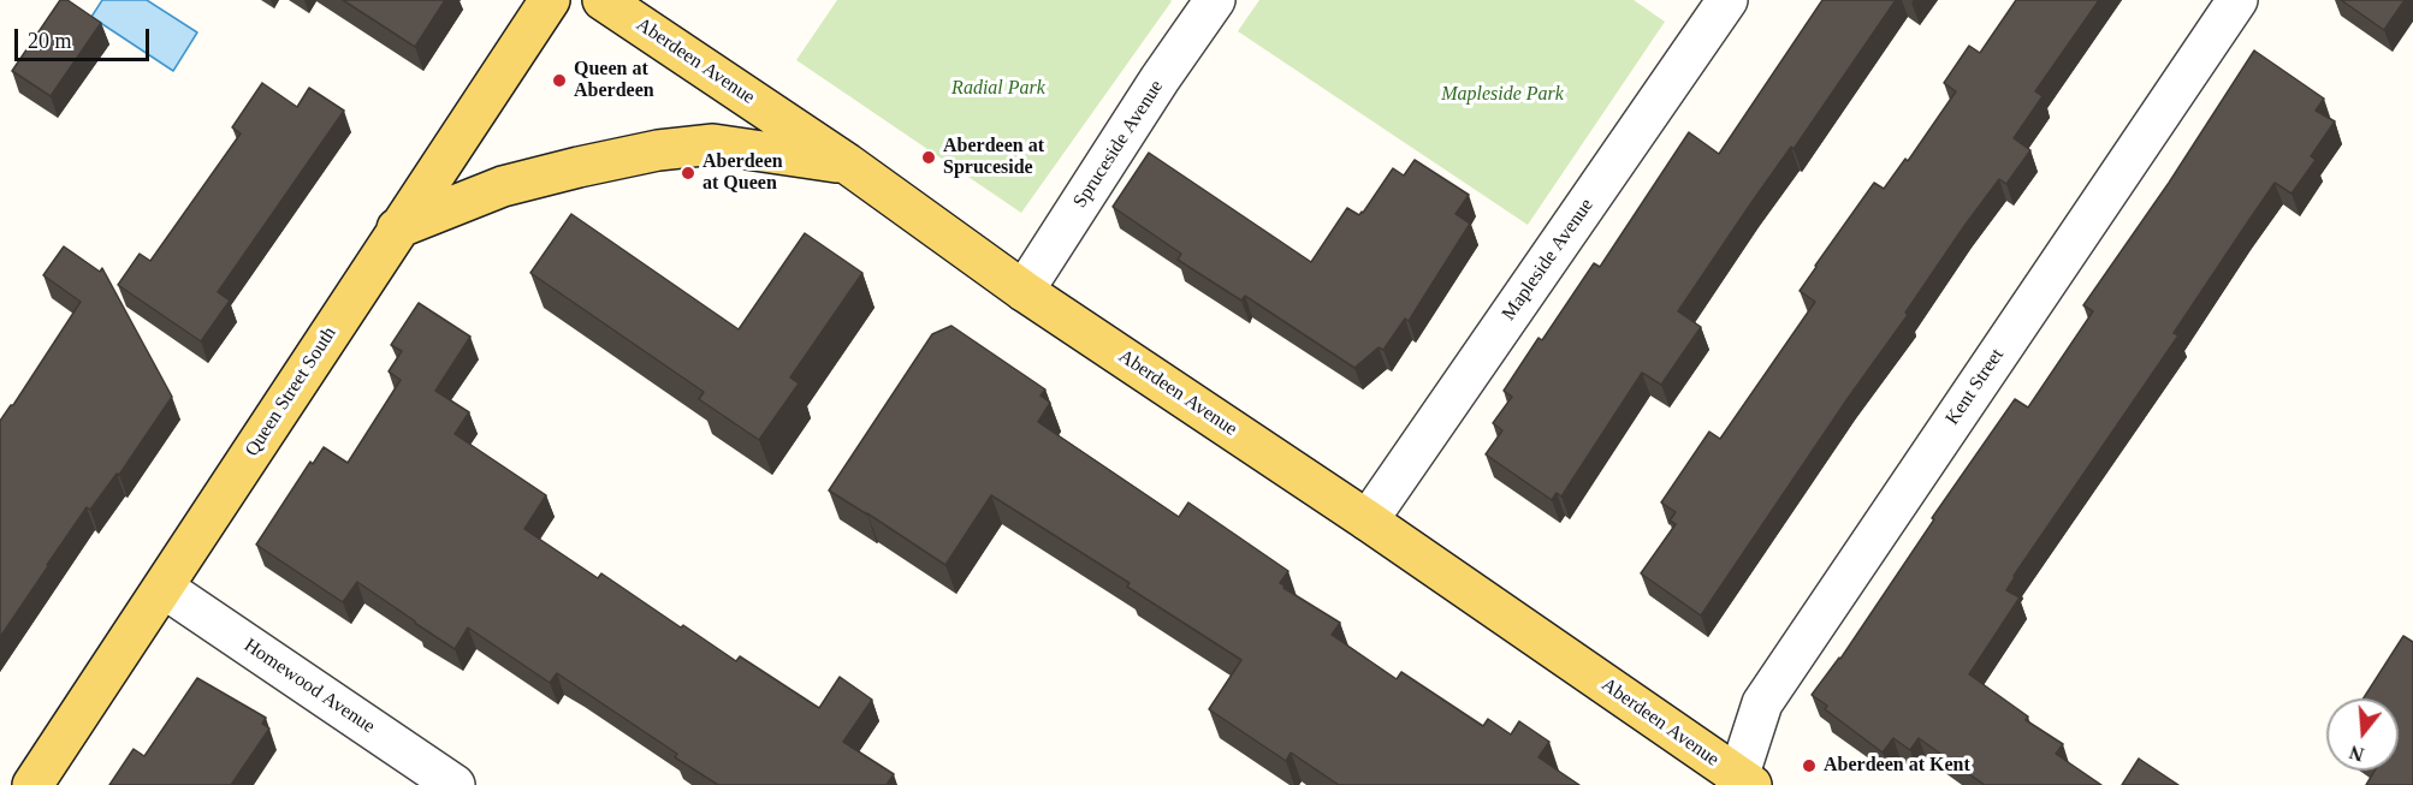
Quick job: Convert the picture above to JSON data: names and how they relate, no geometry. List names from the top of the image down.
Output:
{
  "streets": {
    "main road": ["Aberdeen Avenue", "Queen Street South"],
    "street": [
      "Spruceside Avenue",
      "Mapleside Avenue",
      "Kent Street",
      "Homewood Avenue"
    ]
  },
  "crossings": [
    ["Aberdeen Avenue", "Spruceside Avenue"],
    ["Aberdeen Avenue", "Mapleside Avenue"],
    ["Aberdeen Avenue", "Kent Street"],
    ["Queen Street South", "Homewood Avenue"]
  ],
  "parks": ["Radial Park", "Mapleside Park"],
  "places": [
    "Queen at Aberdeen",
    "Aberdeen at Spruceside",
    "Aberdeen at Queen",
    "Aberdeen at Kent"
  ],
  "scale_bar": "20 m",
  "north": "bottom"
}
